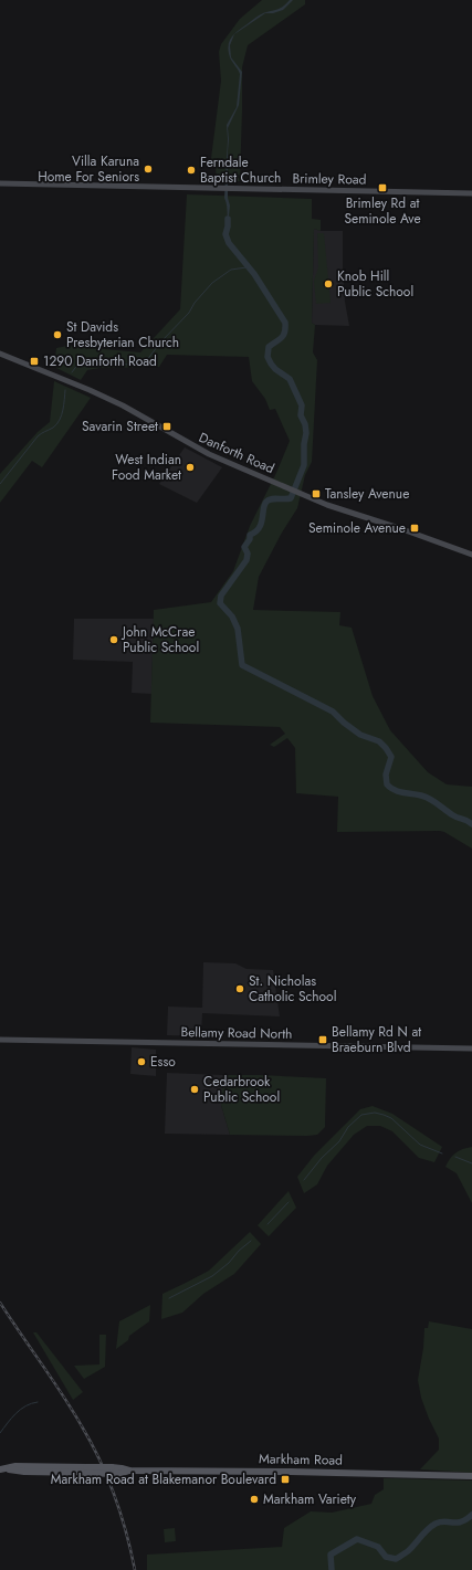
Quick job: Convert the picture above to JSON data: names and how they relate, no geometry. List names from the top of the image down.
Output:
{
  "streets": {
    "main road": [
      "Brimley Road",
      "Danforth Road",
      "Bellamy Road North",
      "Markham Road"
    ]
  },
  "places": {
    "other": [
      "Villa Karuna Home For Seniors",
      "Ferndale Baptist Church",
      "Knob Hill Public School",
      "St Davids Presbyterian Church",
      "West Indian Food Market",
      "John McCrae Public School",
      "St. Nicholas Catholic School",
      "Esso",
      "Cedarbrook Public School",
      "Markham Variety"
    ],
    "transit": [
      "Brimley Rd at Seminole Ave",
      "1290 Danforth Road",
      "Savarin Street",
      "Tansley Avenue",
      "Seminole Avenue",
      "Bellamy Rd N at Braeburn Blvd",
      "Markham Road at Blakemanor Boulevard"
    ]
  }
}
